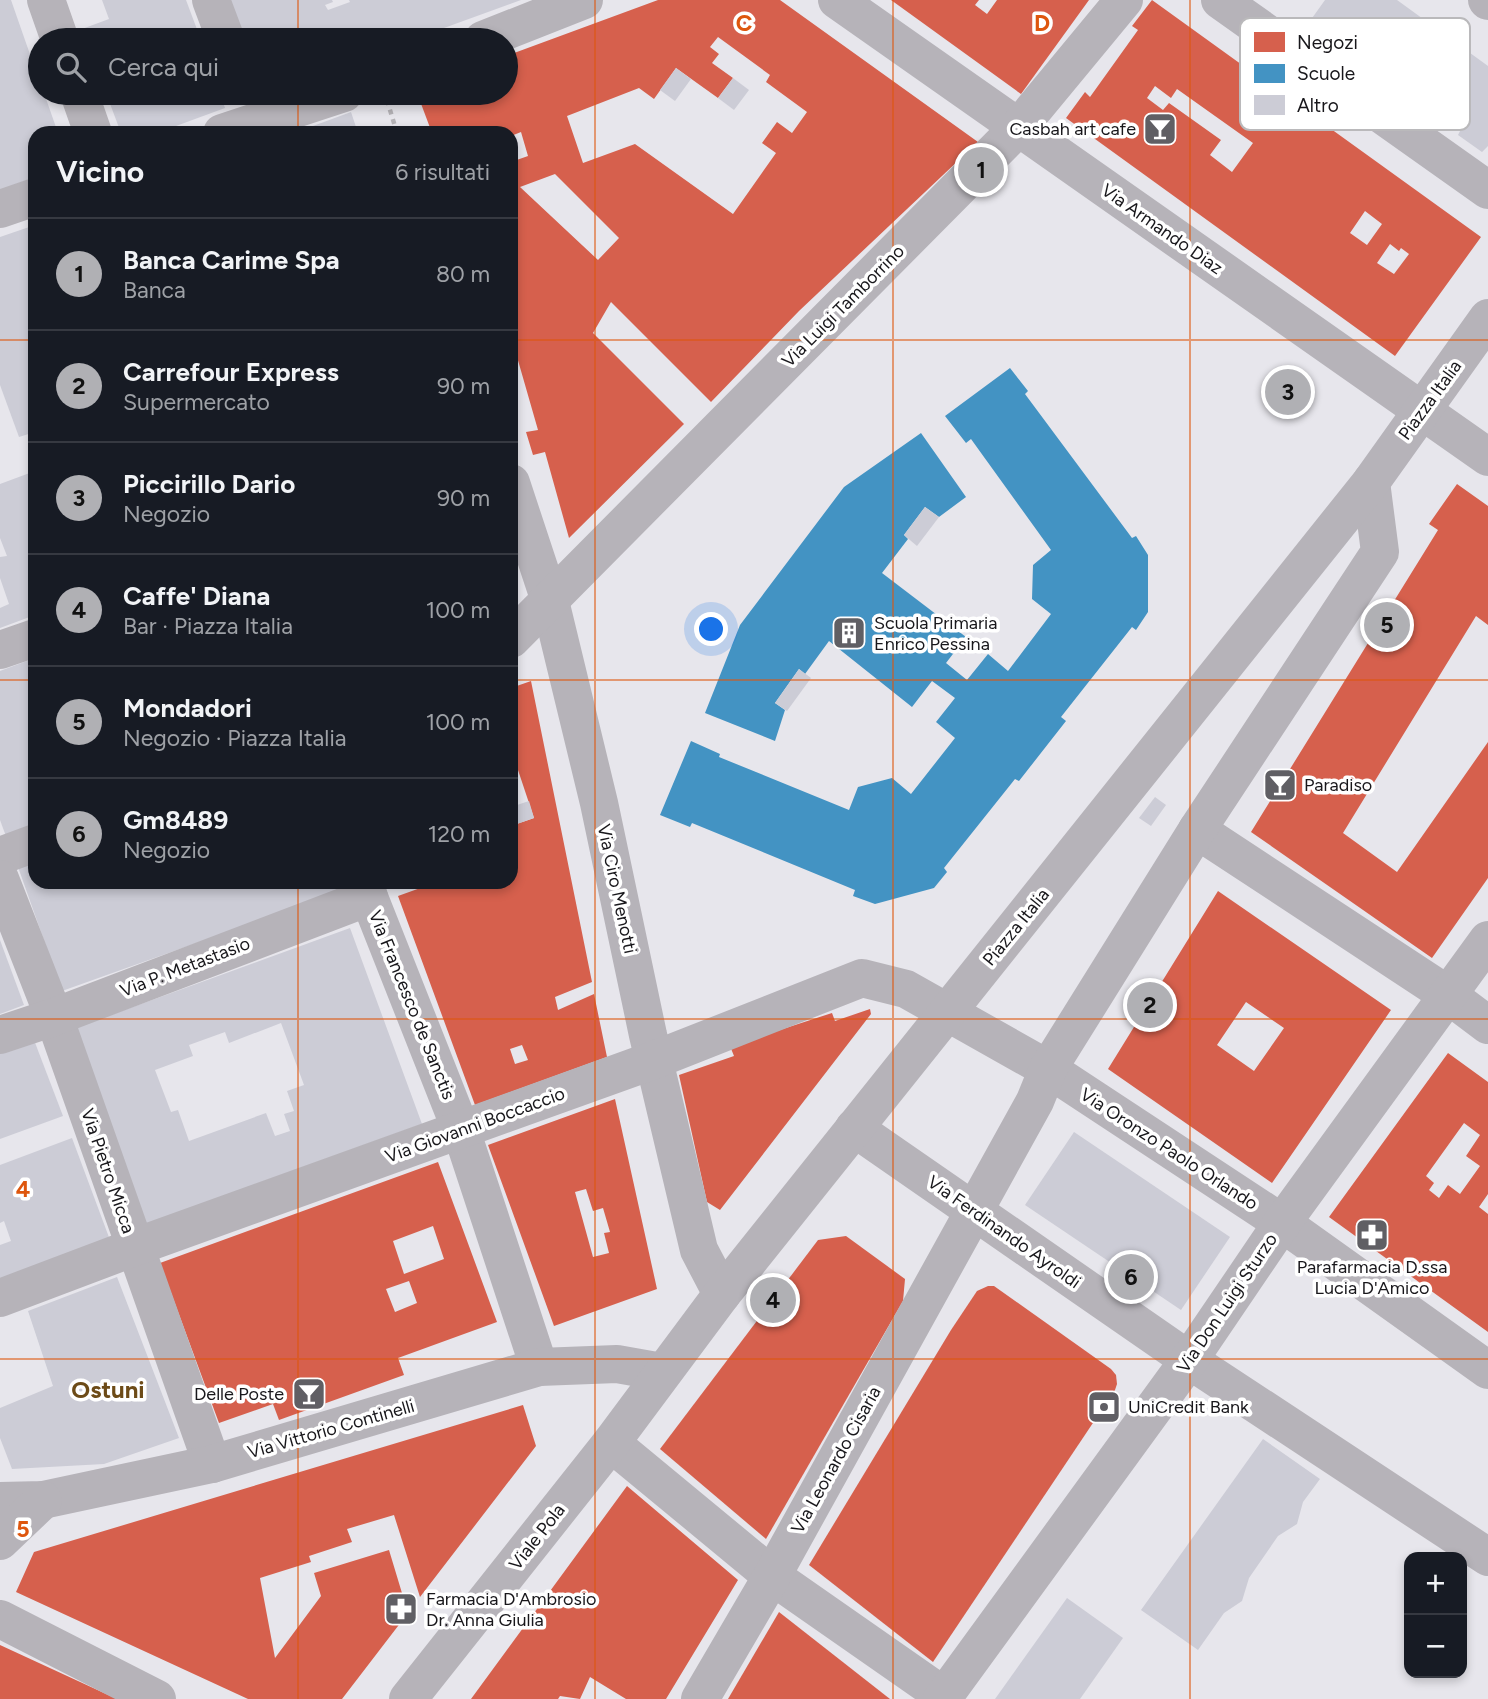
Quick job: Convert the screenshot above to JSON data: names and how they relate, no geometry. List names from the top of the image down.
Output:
{
  "streets": {
    "street": [
      "Via Armando Diaz",
      "Via Luigi Tamborrino",
      "Piazza Italia",
      "Via Ciro Menotti",
      "Via P. Metastasio",
      "Via Francesco de Sanctis",
      "Via Giovanni Boccaccio",
      "Via Oronzo Paolo Orlando",
      "Via Pietro Micca",
      "Via Ferdinando Ayroldi",
      "Via Don Luigi Sturzo",
      "Via Vittorio Continelli",
      "Via Leonardo Cisaria",
      "Viale Pola"
    ]
  },
  "crossings": [
    ["Via Armando Diaz", "Via Luigi Tamborrino"],
    ["Via Armando Diaz", "Piazza Italia"],
    ["Via Luigi Tamborrino", "Via Ciro Menotti"],
    ["Piazza Italia", "Via Ciro Menotti"],
    ["Piazza Italia", "Via Giovanni Boccaccio"],
    ["Piazza Italia", "Via Oronzo Paolo Orlando"],
    ["Piazza Italia", "Via Ferdinando Ayroldi"],
    ["Piazza Italia", "Via Vittorio Continelli"],
    ["Piazza Italia", "Viale Pola"],
    ["Via Ciro Menotti", "Via Giovanni Boccaccio"],
    ["Via P. Metastasio", "Via Francesco de Sanctis"],
    ["Via P. Metastasio", "Via Pietro Micca"],
    ["Via Francesco de Sanctis", "Via Giovanni Boccaccio"],
    ["Via Francesco de Sanctis", "Via Vittorio Continelli"],
    ["Via Giovanni Boccaccio", "Via Oronzo Paolo Orlando"],
    ["Via Giovanni Boccaccio", "Via Pietro Micca"],
    ["Via Oronzo Paolo Orlando", "Via Don Luigi Sturzo"],
    ["Via Pietro Micca", "Via Vittorio Continelli"],
    ["Via Ferdinando Ayroldi", "Via Don Luigi Sturzo"],
    ["Via Ferdinando Ayroldi", "Via Leonardo Cisaria"],
    ["Via Vittorio Continelli", "Viale Pola"]
  ],
  "districts": ["Ostuni"],
  "places": {
    "bar": ["Casbah art cafe", "Paradiso", "Delle Poste"],
    "building": ["Scuola Primaria Enrico Pessina"],
    "pharmacy": ["Parafarmacia D.ssa Lucia D'Amico", "Farmacia D'Ambrosio Dr. Anna Giulia"],
    "bank": ["UniCredit Bank"]
  },
  "legend": ["Negozi", "Scuole", "Altro"],
  "page": {
    "search": "Cerca qui",
    "heading": ["Vicino", "6 risultati"],
    "pins": [
      "1",
      "3",
      "5",
      "2",
      "6",
      "4"
    ],
    "list": [
      {
        "mark": "1",
        "name": "Banca Carime Spa",
        "note": "Banca",
        "value": "80 m"
      },
      {
        "mark": "2",
        "name": "Carrefour Express",
        "note": "Supermercato",
        "value": "90 m"
      },
      {
        "mark": "3",
        "name": "Piccirillo Dario",
        "note": "Negozio",
        "value": "90 m"
      },
      {
        "mark": "4",
        "name": "Caffe' Diana",
        "note": "Bar · Piazza Italia",
        "value": "100 m"
      },
      {
        "mark": "5",
        "name": "Mondadori",
        "note": "Negozio · Piazza Italia",
        "value": "100 m"
      },
      {
        "mark": "6",
        "name": "Gm8489",
        "note": "Negozio",
        "value": "120 m"
      }
    ],
    "map_buttons": ["+", "−"]
  },
  "grid": {
    "columns": ["C", "D"],
    "rows": ["4", "5"]
  }
}
